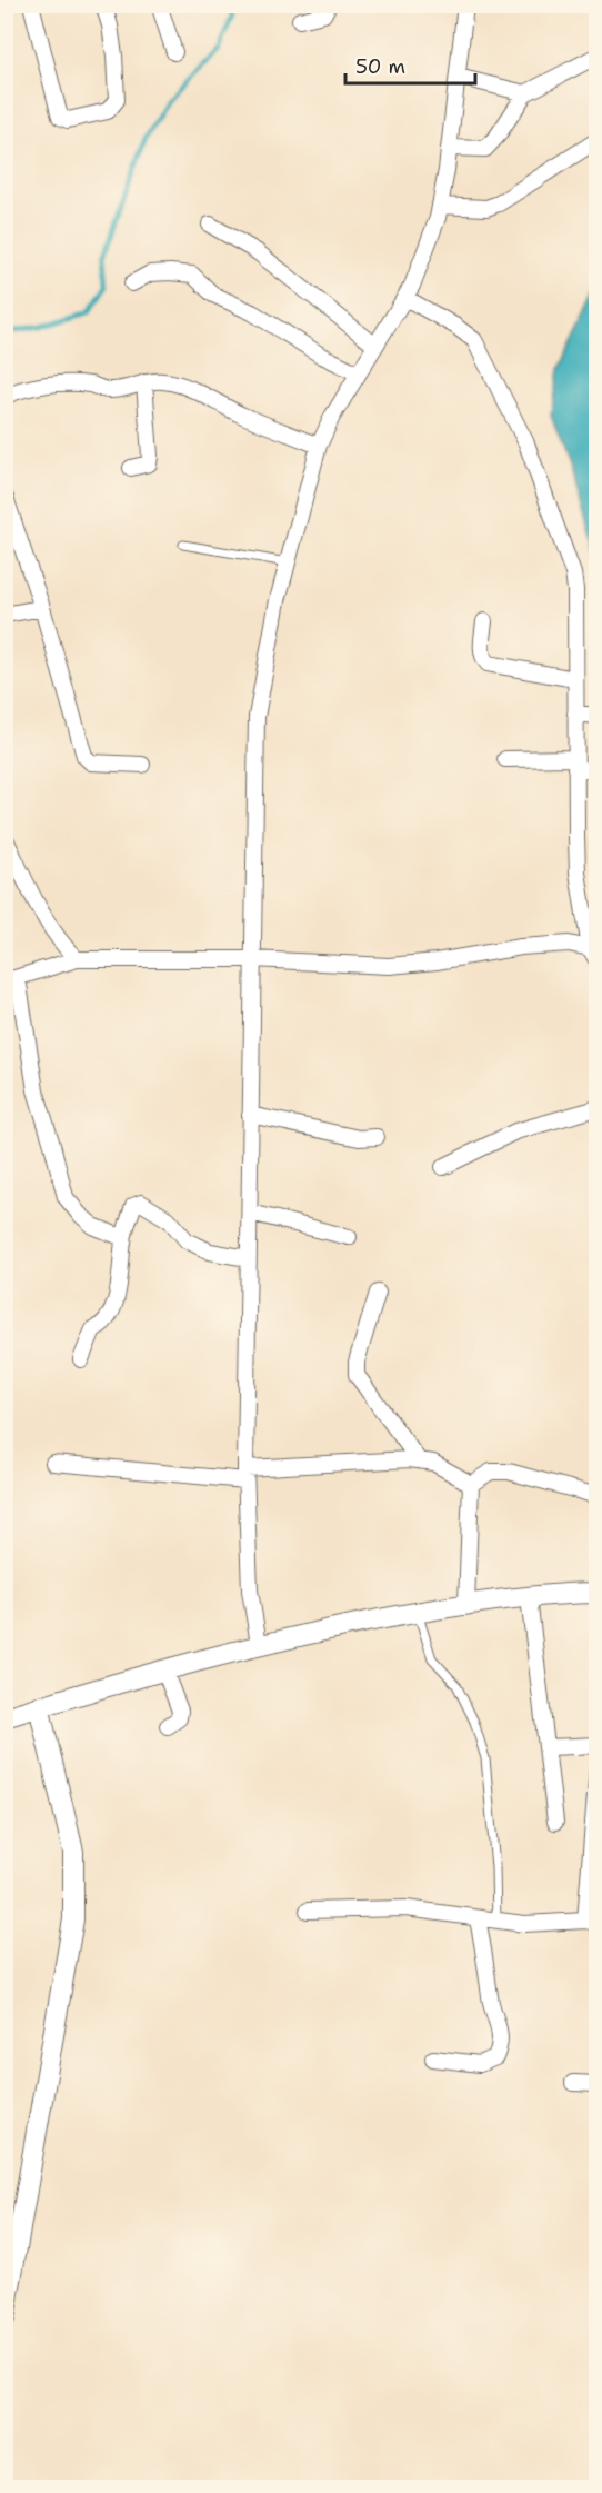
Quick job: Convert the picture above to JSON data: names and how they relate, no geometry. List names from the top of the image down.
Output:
{
  "scale_bar": "50 m"
}
